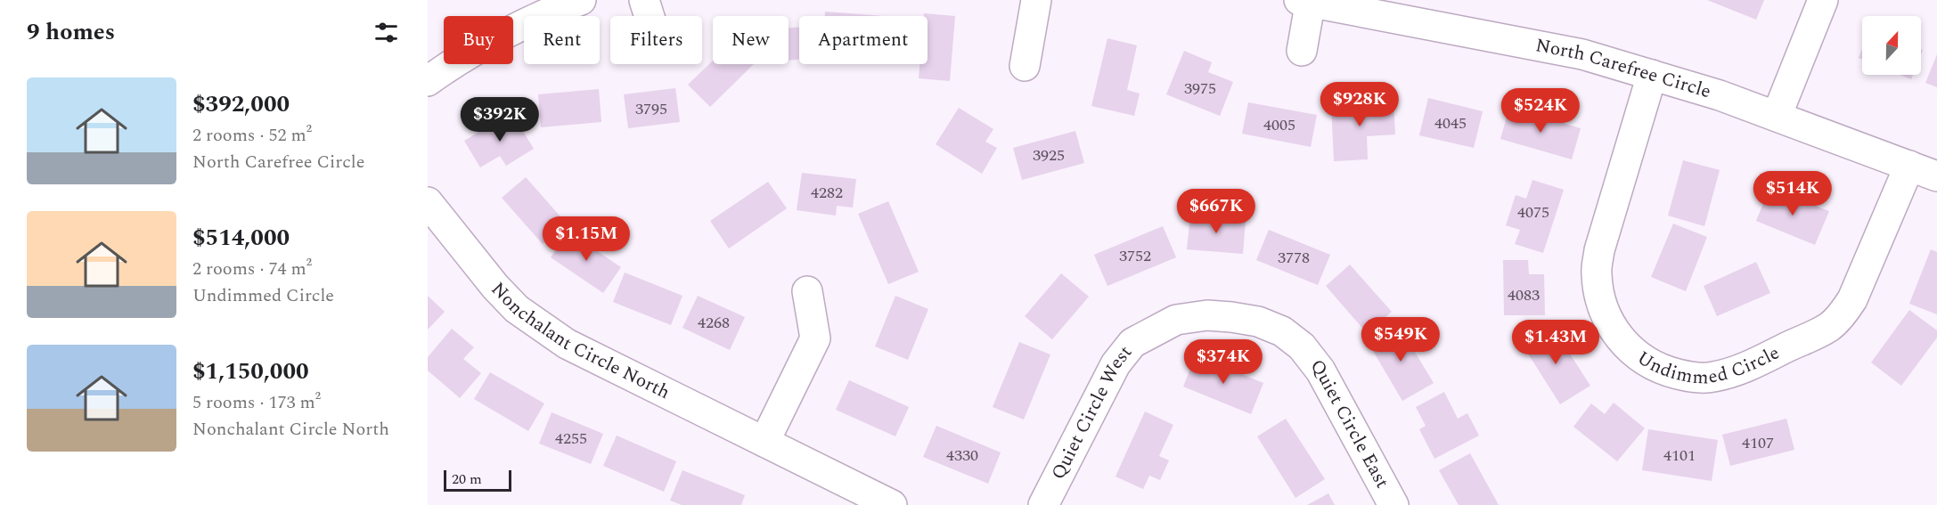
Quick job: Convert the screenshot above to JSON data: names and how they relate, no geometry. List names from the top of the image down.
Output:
{
  "streets": {
    "street": [
      "North Carefree Circle",
      "Nonchalant Circle North",
      "Undimmed Circle",
      "Quiet Circle West",
      "Quiet Circle East"
    ]
  },
  "crossings": [
    ["North Carefree Circle", "Undimmed Circle"],
    ["Quiet Circle West", "Quiet Circle East"]
  ],
  "house_numbers": [
    "3975",
    "3795",
    "4045",
    "4005",
    "3925",
    "4282",
    "4075",
    "3752",
    "3778",
    "4083",
    "4268",
    "4255",
    "4107",
    "4330",
    "4101"
  ],
  "scale_bar": "20 m",
  "north": "top",
  "page": {
    "heading": "9 homes",
    "chip": [
      "Buy",
      "Rent",
      "Filters",
      "New",
      "Apartment"
    ],
    "list": [
      {
        "name": "$392,000",
        "note": "2 rooms · 52 m² · North Carefree Circle"
      },
      {
        "name": "$514,000",
        "note": "2 rooms · 74 m² · Undimmed Circle"
      },
      {
        "name": "$1,150,000",
        "note": "5 rooms · 173 m² · Nonchalant Circle North"
      }
    ],
    "price": [
      "$928K",
      "$524K",
      "$392K",
      "$514K",
      "$667K",
      "$1.15M",
      "$549K",
      "$1.43M",
      "$374K"
    ],
    "scale": "20 m"
  }
}
